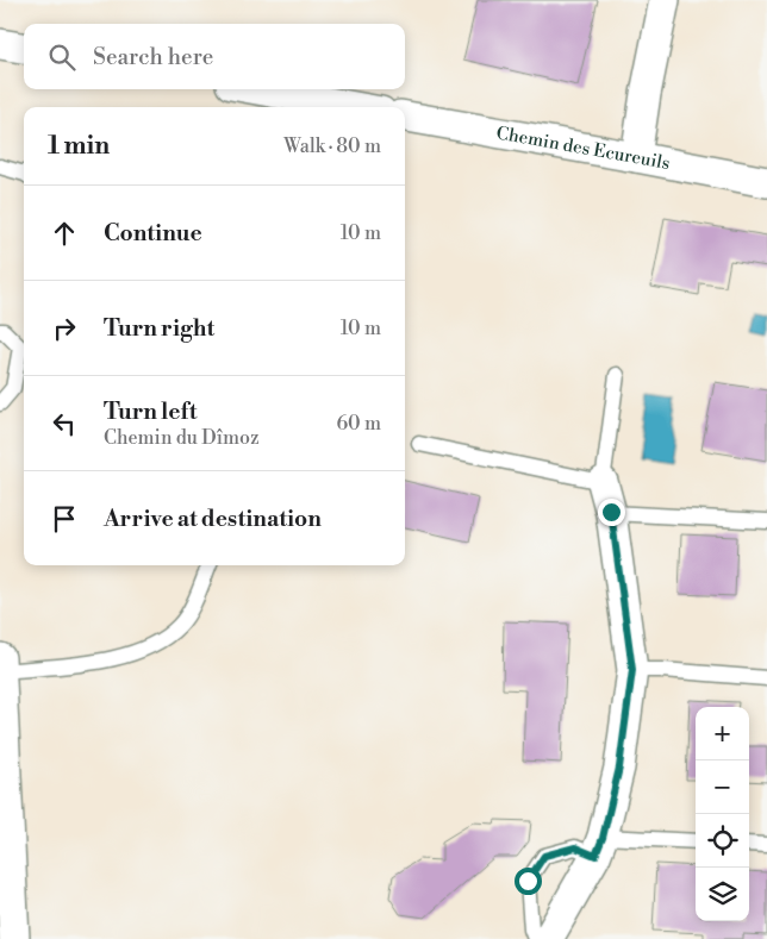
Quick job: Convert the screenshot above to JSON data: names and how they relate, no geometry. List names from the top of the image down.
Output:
{
  "streets": {
    "street": ["Chemin des Ecureuils"]
  },
  "page": {
    "search": "Search here",
    "heading": ["1 min", "Walk · 80 m"],
    "list": [
      ["Continue", "10 m"],
      ["Turn right", "10 m"],
      ["Turn left", "Chemin du Dîmoz", "60 m"],
      "Arrive at destination"
    ],
    "map_buttons": ["+", "−"]
  }
}
